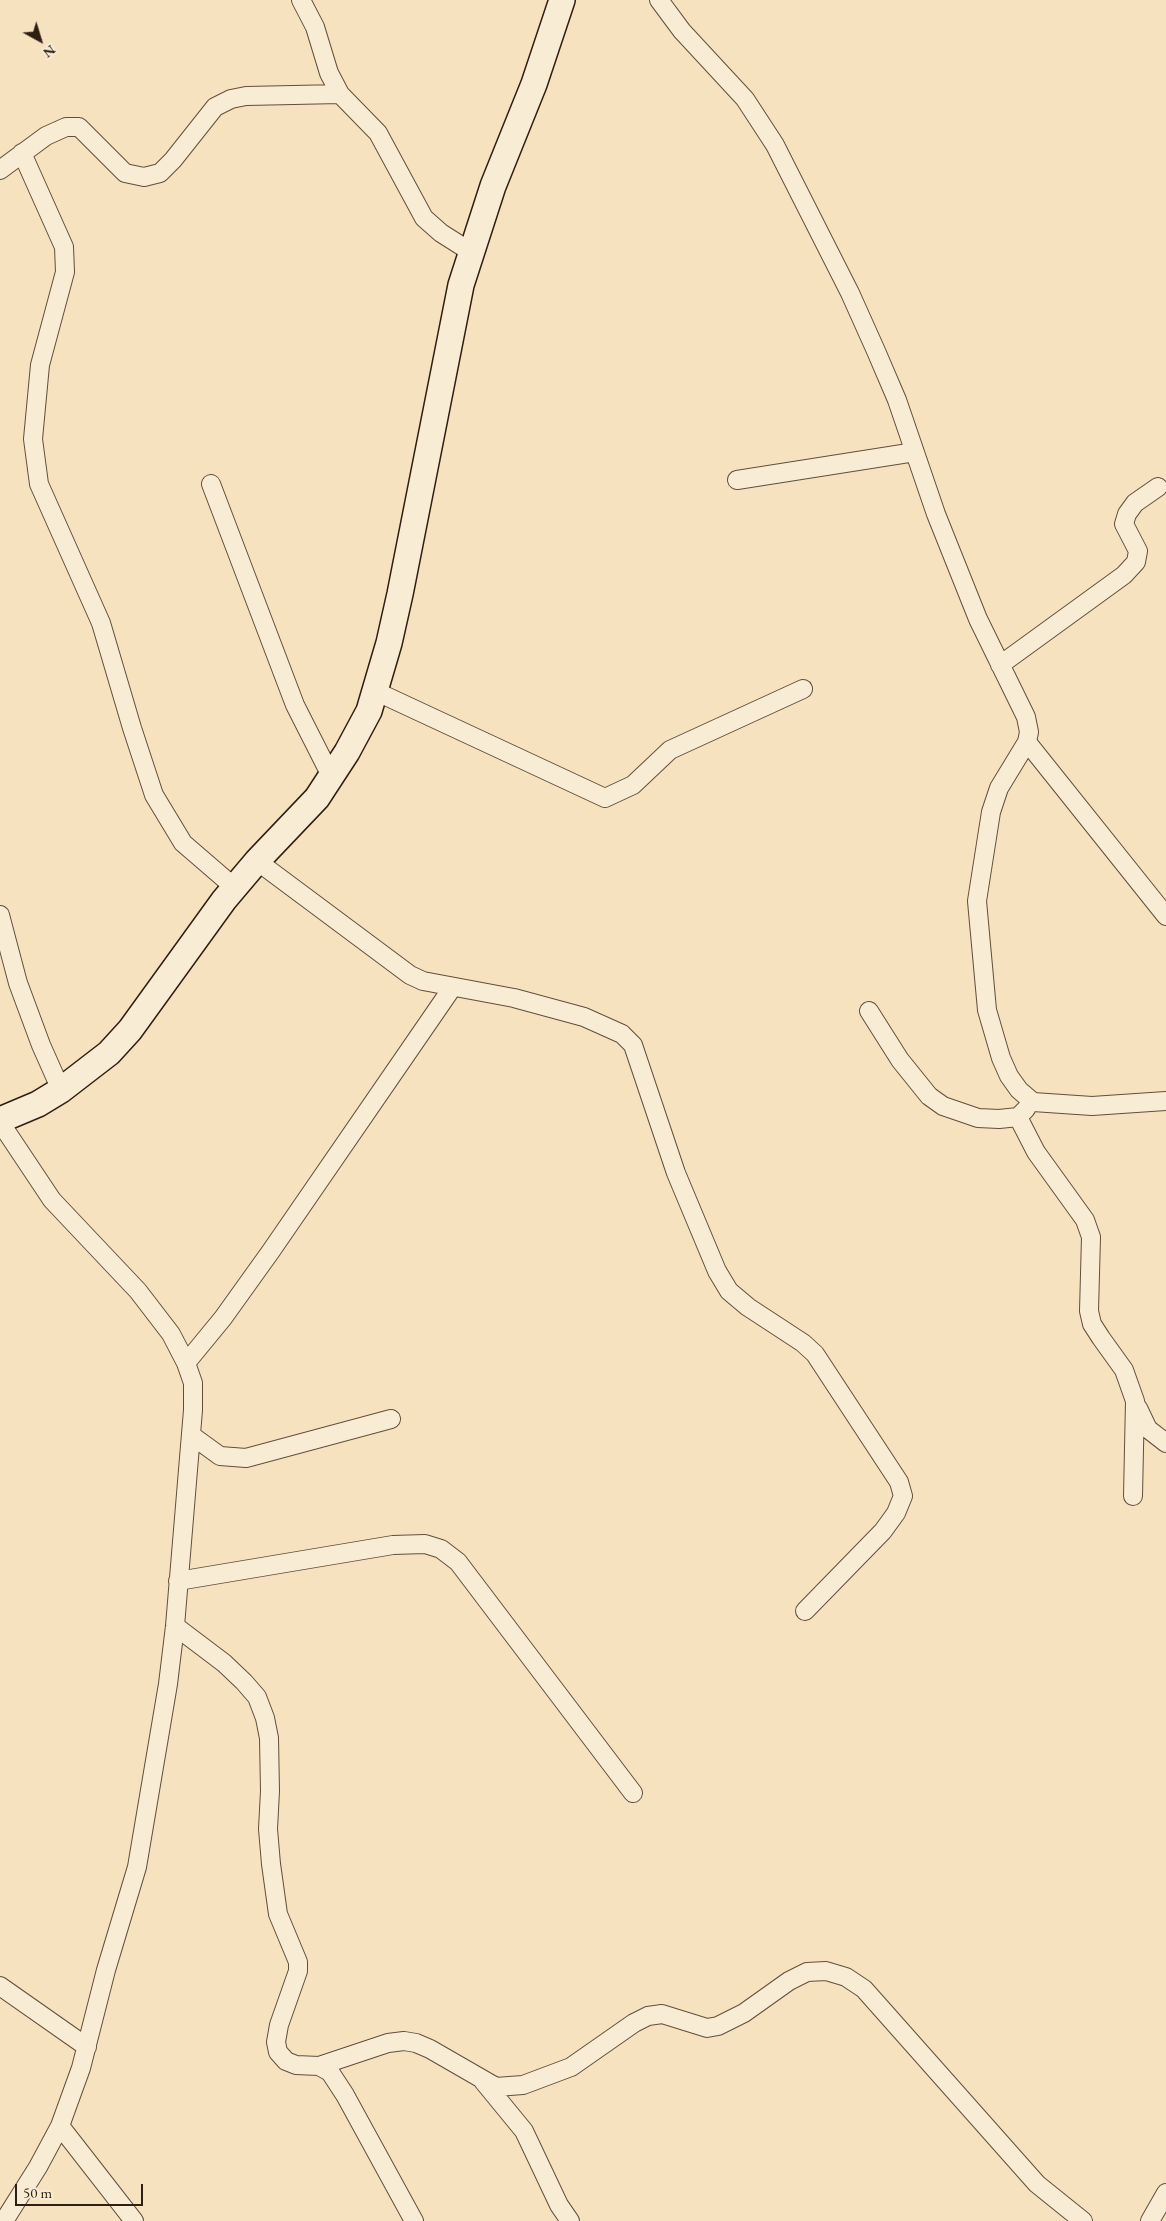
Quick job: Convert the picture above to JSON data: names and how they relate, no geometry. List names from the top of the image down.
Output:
{
  "scale_bar": "50 m",
  "north": "bottom right"
}
